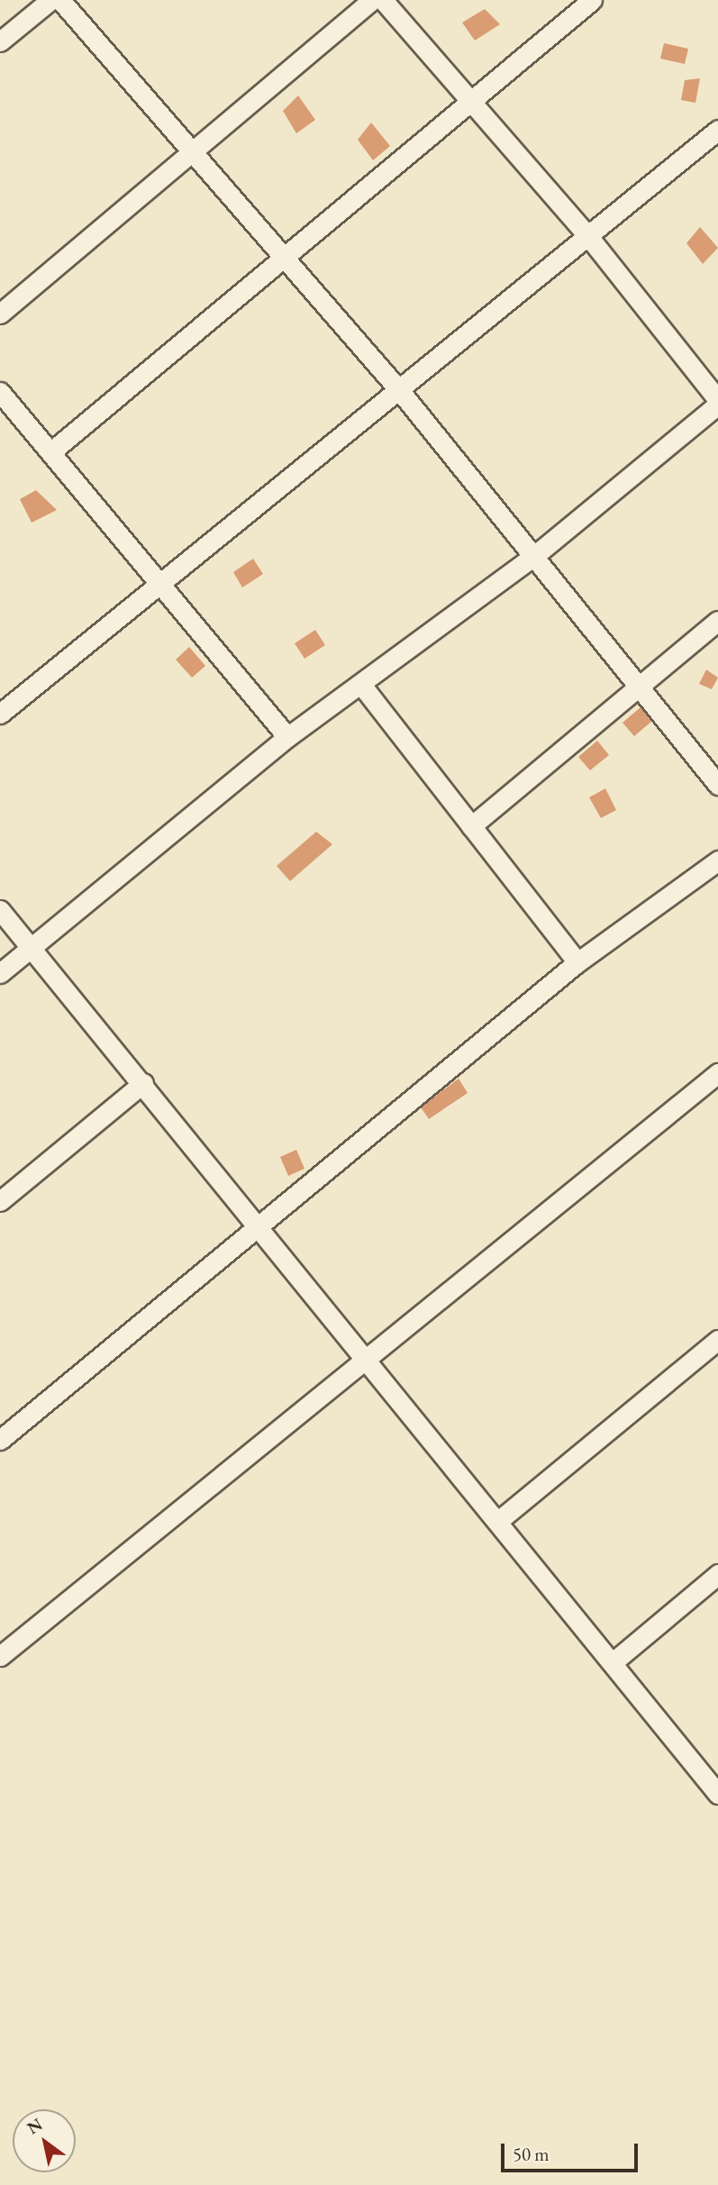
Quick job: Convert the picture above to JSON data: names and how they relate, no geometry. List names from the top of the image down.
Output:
{
  "scale_bar": "50 m",
  "north": "top left"
}
